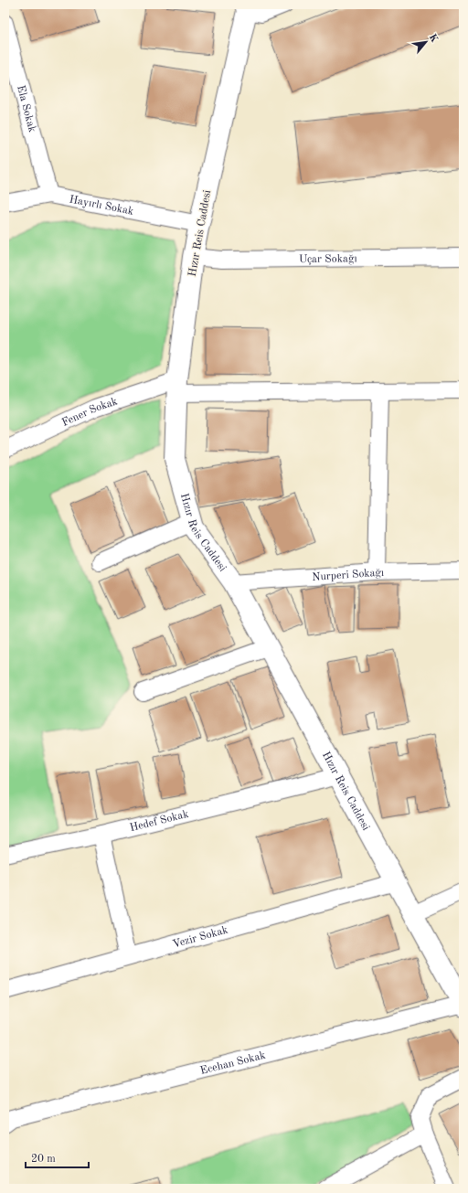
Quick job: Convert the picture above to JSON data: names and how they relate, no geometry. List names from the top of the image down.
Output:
{
  "streets": {
    "street": [
      "Ela Sokak",
      "Hayırlı Sokak",
      "Hızır Reis Caddesi",
      "Uçar Sokağı",
      "Fener Sokak",
      "Nurperi Sokağı",
      "Hedef Sokak",
      "Vezir Sokak",
      "Ecehan Sokak"
    ]
  },
  "crossings": [
    ["Ela Sokak", "Hayırlı Sokak"],
    ["Hayırlı Sokak", "Hızır Reis Caddesi"],
    ["Hızır Reis Caddesi", "Uçar Sokağı"],
    ["Hızır Reis Caddesi", "Fener Sokak"],
    ["Hızır Reis Caddesi", "Nurperi Sokağı"],
    ["Hızır Reis Caddesi", "Hedef Sokak"],
    ["Hızır Reis Caddesi", "Vezir Sokak"],
    ["Hızır Reis Caddesi", "Ecehan Sokak"]
  ],
  "scale_bar": "20 m",
  "north": "top right"
}
